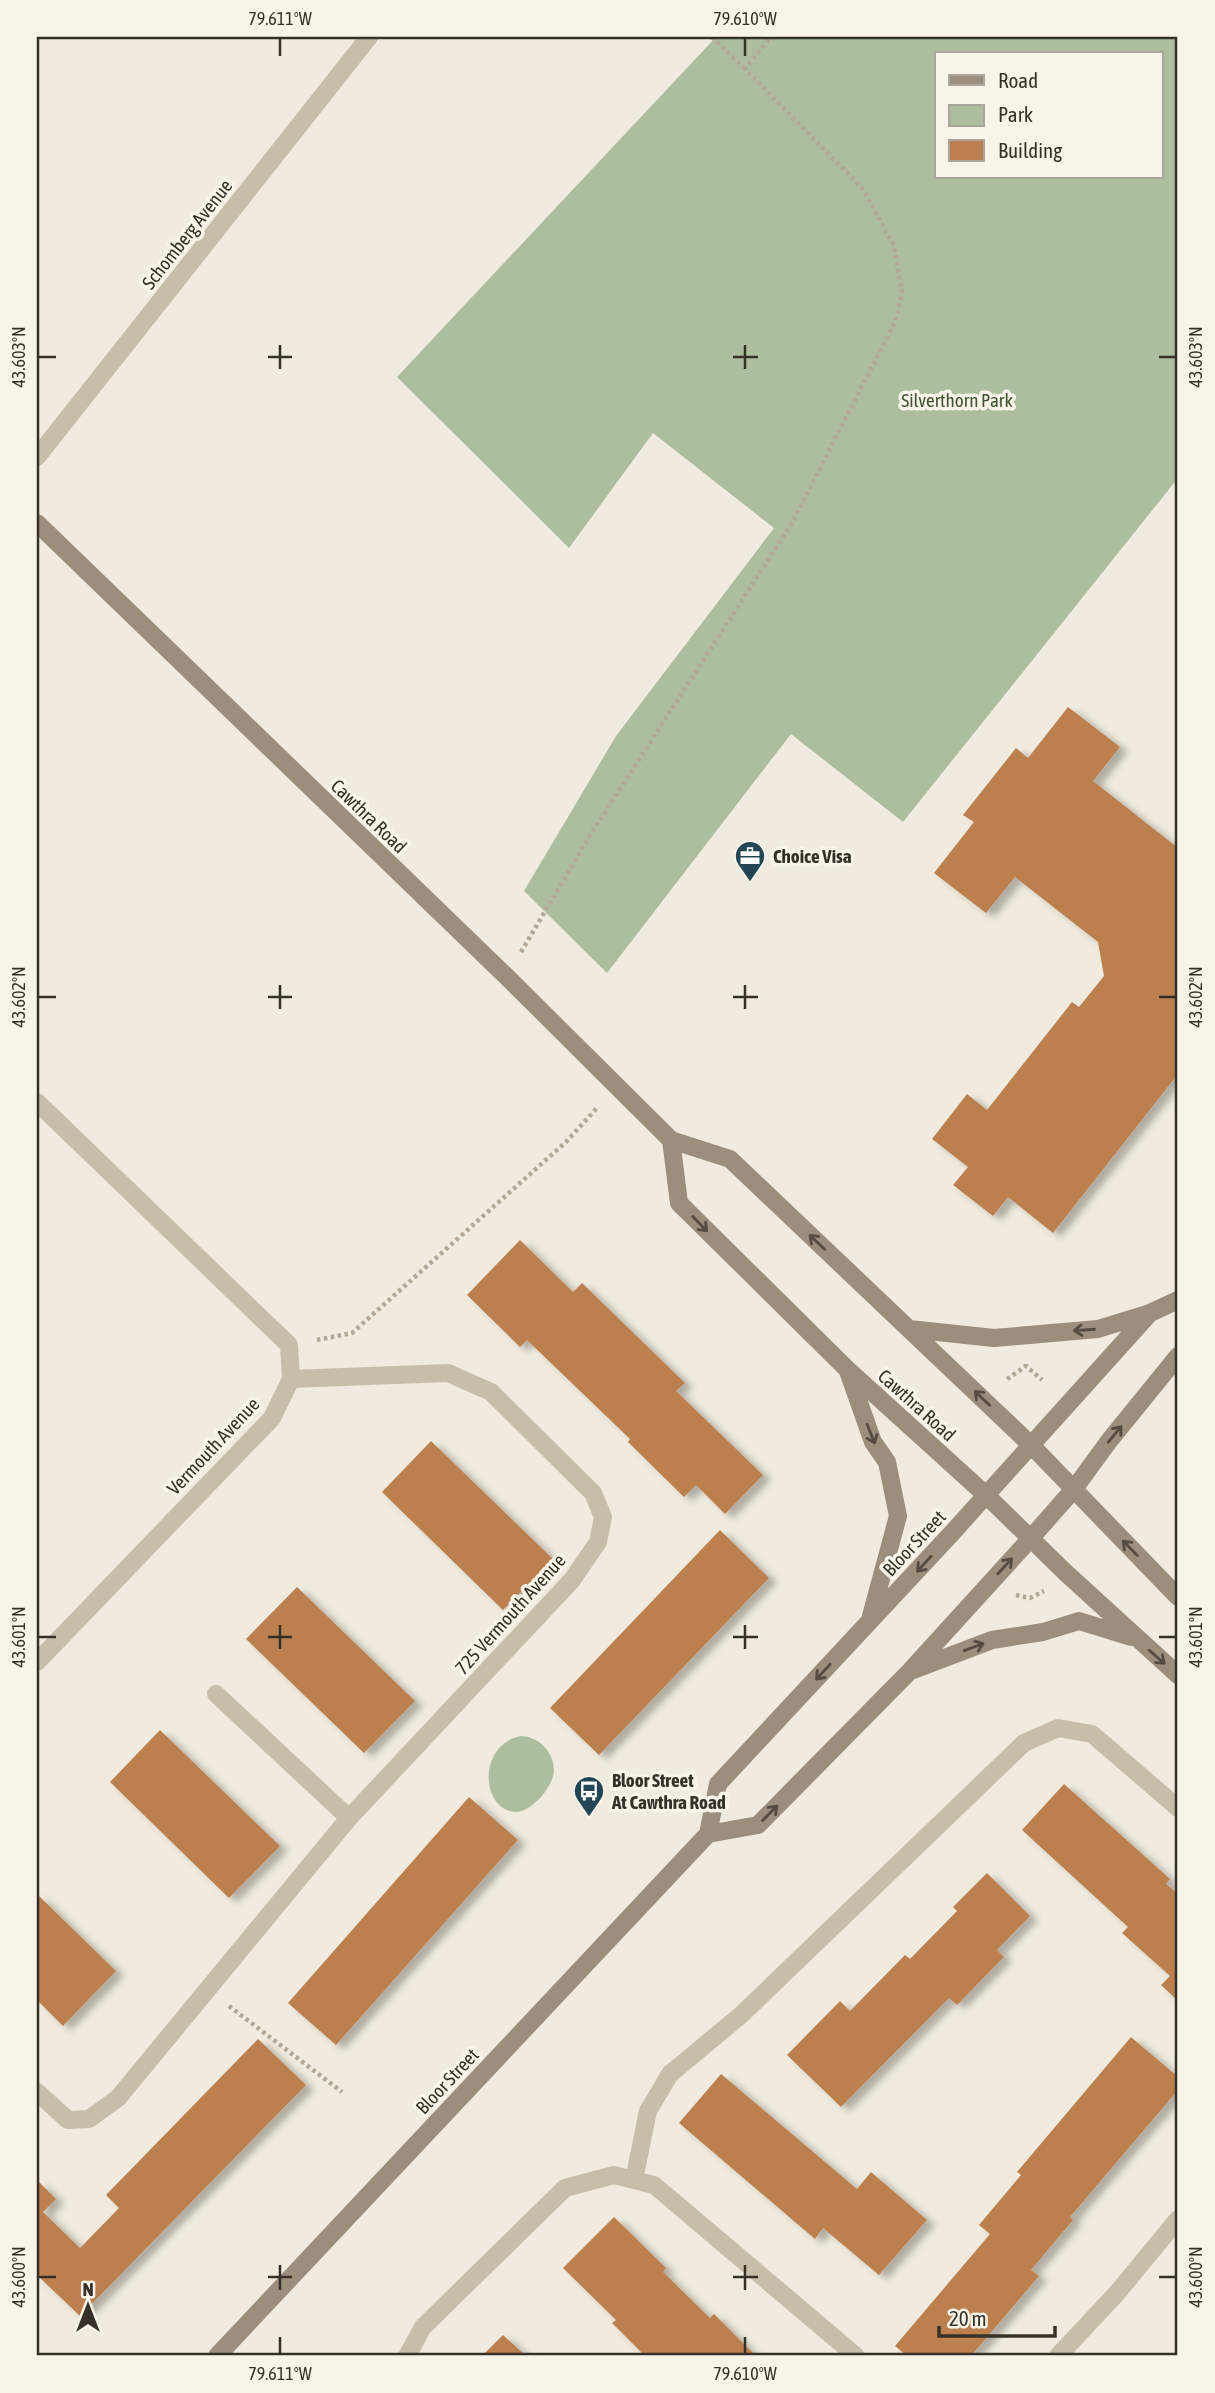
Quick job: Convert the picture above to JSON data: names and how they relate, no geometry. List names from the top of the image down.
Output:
{
  "streets": {
    "main road": ["Cawthra Road", "Bloor Street"],
    "street": ["Schomberg Avenue", "Vermouth Avenue", "725 Vermouth Avenue"]
  },
  "crossings": [
    ["Cawthra Road", "Bloor Street"],
    ["Vermouth Avenue", "725 Vermouth Avenue"]
  ],
  "parks": ["Silverthorn Park"],
  "places": {
    "office": ["Choice Visa"],
    "bus stop": ["Bloor Street At Cawthra Road"]
  },
  "legend": ["Road", "Park", "Building"],
  "scale_bar": "20 m",
  "north": "top",
  "coordinates": [
    "79.611°W",
    "79.610°W",
    "43.603°N",
    "43.602°N",
    "43.601°N",
    "43.600°N"
  ]
}
